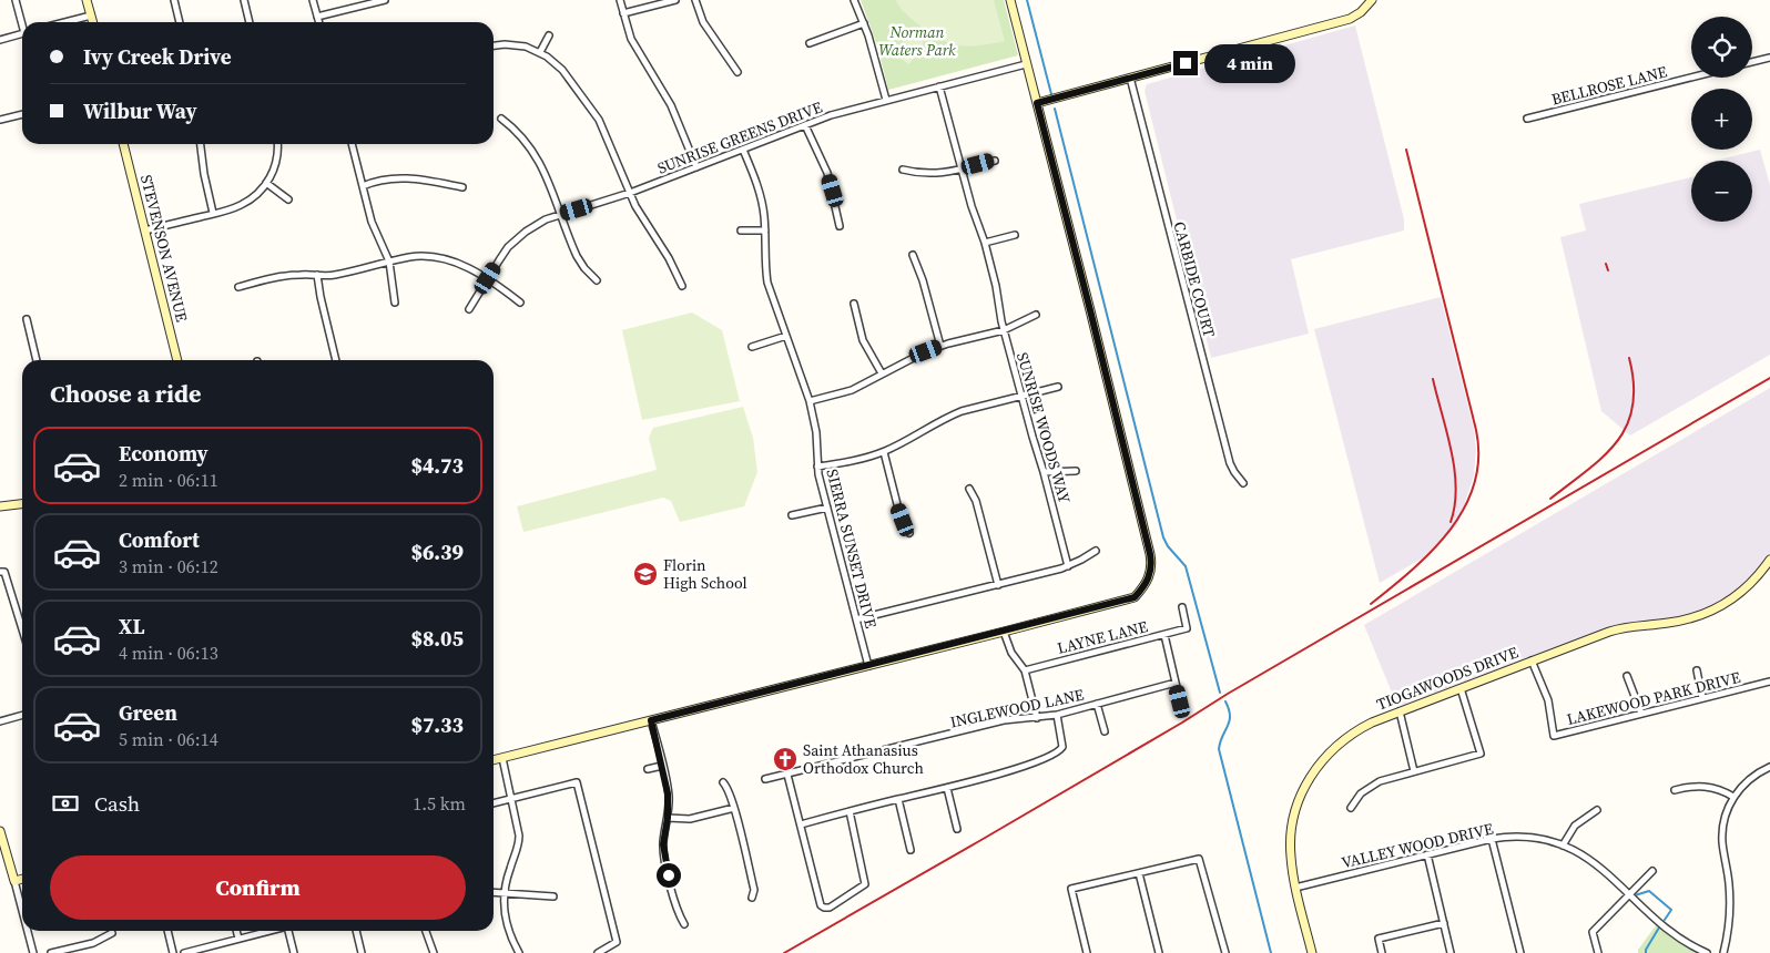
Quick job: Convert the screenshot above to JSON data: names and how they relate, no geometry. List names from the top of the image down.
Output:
{
  "streets": {
    "street": [
      "BELLROSE LANE",
      "SUNRISE GREENS DRIVE",
      "STEVENSON AVENUE",
      "CARBIDE COURT",
      "SUNRISE WOODS WAY",
      "SIERRA SUNSET DRIVE",
      "LAYNE LANE",
      "TIOGAWOODS DRIVE",
      "LAKEWOOD PARK DRIVE",
      "INGLEWOOD LANE",
      "VALLEY WOOD DRIVE"
    ]
  },
  "crossings": [
    ["SUNRISE GREENS DRIVE", "SUNRISE WOODS WAY"],
    ["SUNRISE GREENS DRIVE", "SIERRA SUNSET DRIVE"],
    ["TIOGAWOODS DRIVE", "LAKEWOOD PARK DRIVE"],
    ["TIOGAWOODS DRIVE", "VALLEY WOOD DRIVE"]
  ],
  "parks": ["Norman Waters Park"],
  "places": {
    "school or university": ["Florin High School"],
    "church": ["Saint Athanasius Orthodox Church"]
  },
  "page": {
    "map_buttons": ["+", "−"],
    "banner": ["Ivy Creek Drive", "Wilbur Way"],
    "bubble": "4 min",
    "heading": "Choose a ride",
    "list": [
      {
        "name": "Economy",
        "note": "2 min · 06:11",
        "value": "$4.73"
      },
      {
        "name": "Comfort",
        "note": "3 min · 06:12",
        "value": "$6.39"
      },
      {
        "name": "XL",
        "note": "4 min · 06:13",
        "value": "$8.05"
      },
      {
        "name": "Green",
        "note": "5 min · 06:14",
        "value": "$7.33"
      }
    ],
    "pay": ["Cash", "1.5 km"],
    "buttons": "Confirm"
  }
}
